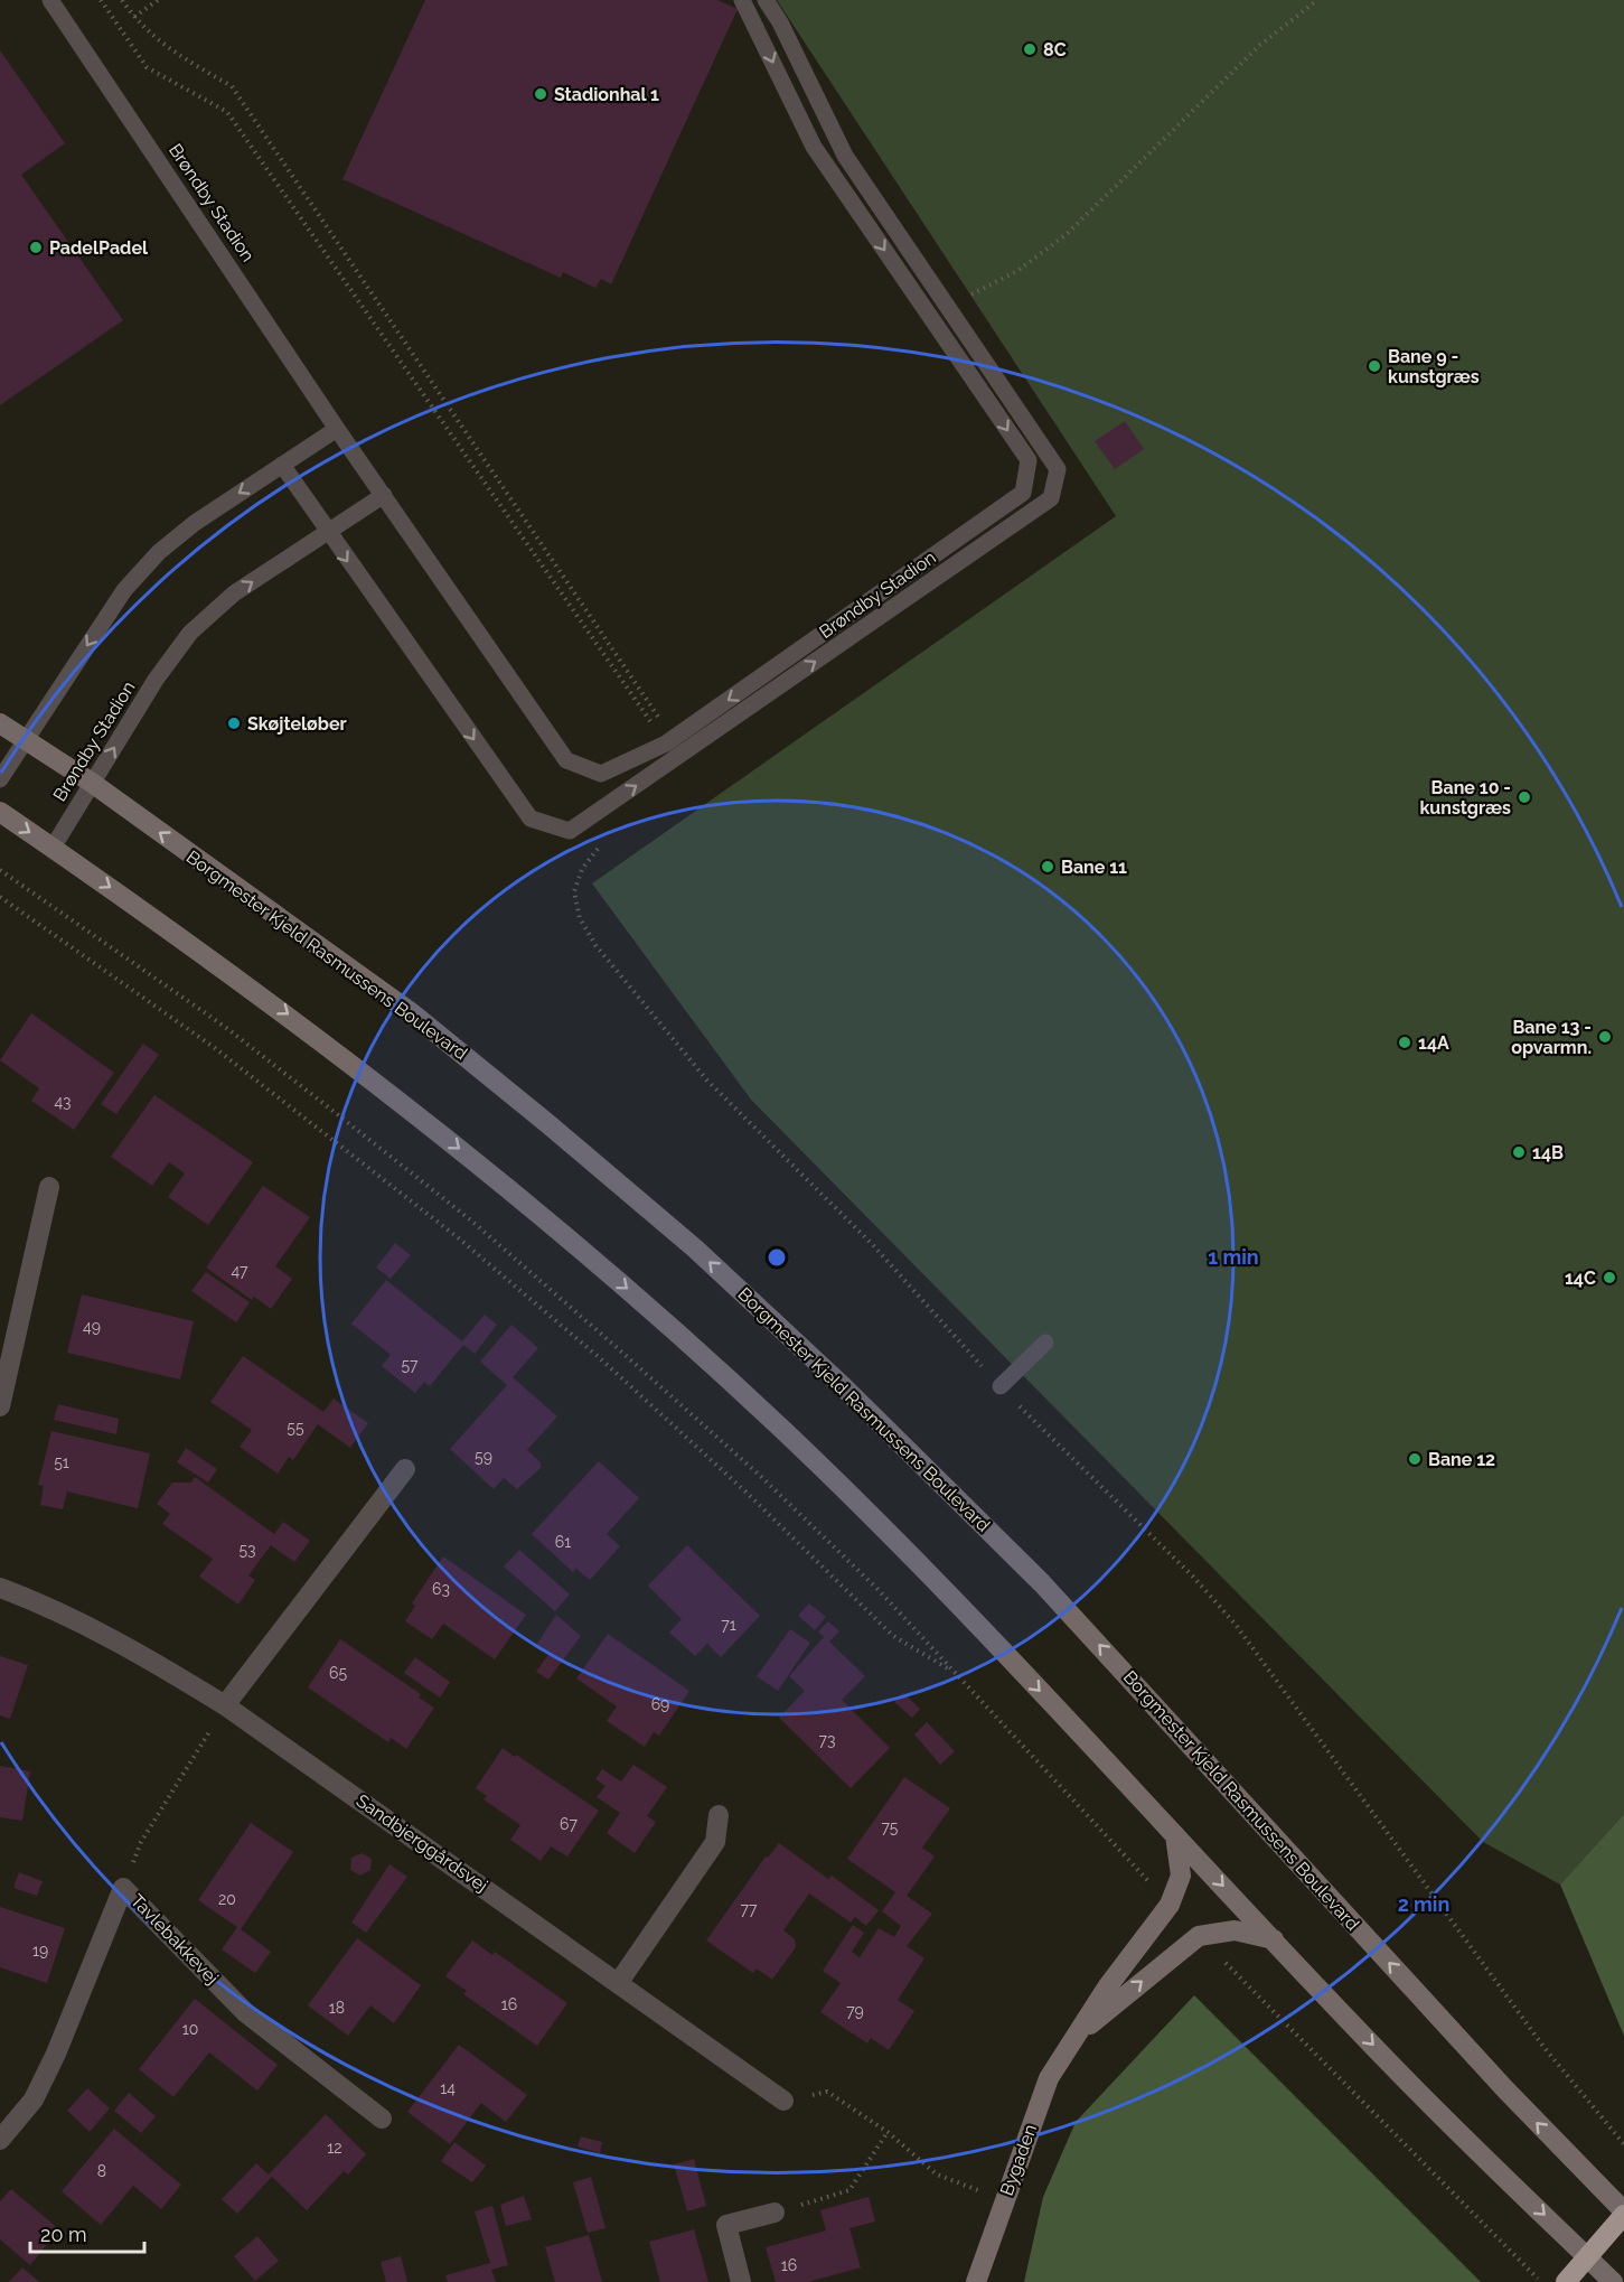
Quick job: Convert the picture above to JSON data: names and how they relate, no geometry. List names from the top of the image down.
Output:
{
  "streets": {
    "street": [
      "Borgmester Kjeld Rasmussens Boulevard",
      "Sandbjerggårdsvej",
      "Tavlebakkevej",
      "Bygaden"
    ],
    "lane": ["Brøndby Stadion"]
  },
  "crossings": [
    ["Brøndby Stadion", "Borgmester Kjeld Rasmussens Boulevard"]
  ],
  "places": [
    "8C",
    "Stadionhal 1",
    "PadelPadel",
    "Bane 9 - kunstgræs",
    "Skøjteløber",
    "Bane 10 - kunstgræs",
    "Bane 11",
    "Bane 13 - opvarmn.",
    "14A",
    "14B",
    "14C",
    "Bane 12"
  ],
  "house_numbers": [
    "43",
    "47",
    "49",
    "57",
    "55",
    "59",
    "51",
    "61",
    "53",
    "63",
    "71",
    "65",
    "69",
    "73",
    "67",
    "75",
    "20",
    "77",
    "19",
    "16",
    "18",
    "79",
    "10",
    "14",
    "12",
    "8",
    "16"
  ],
  "scale_bar": "20 m",
  "rings": ["1 min", "2 min"]
}
